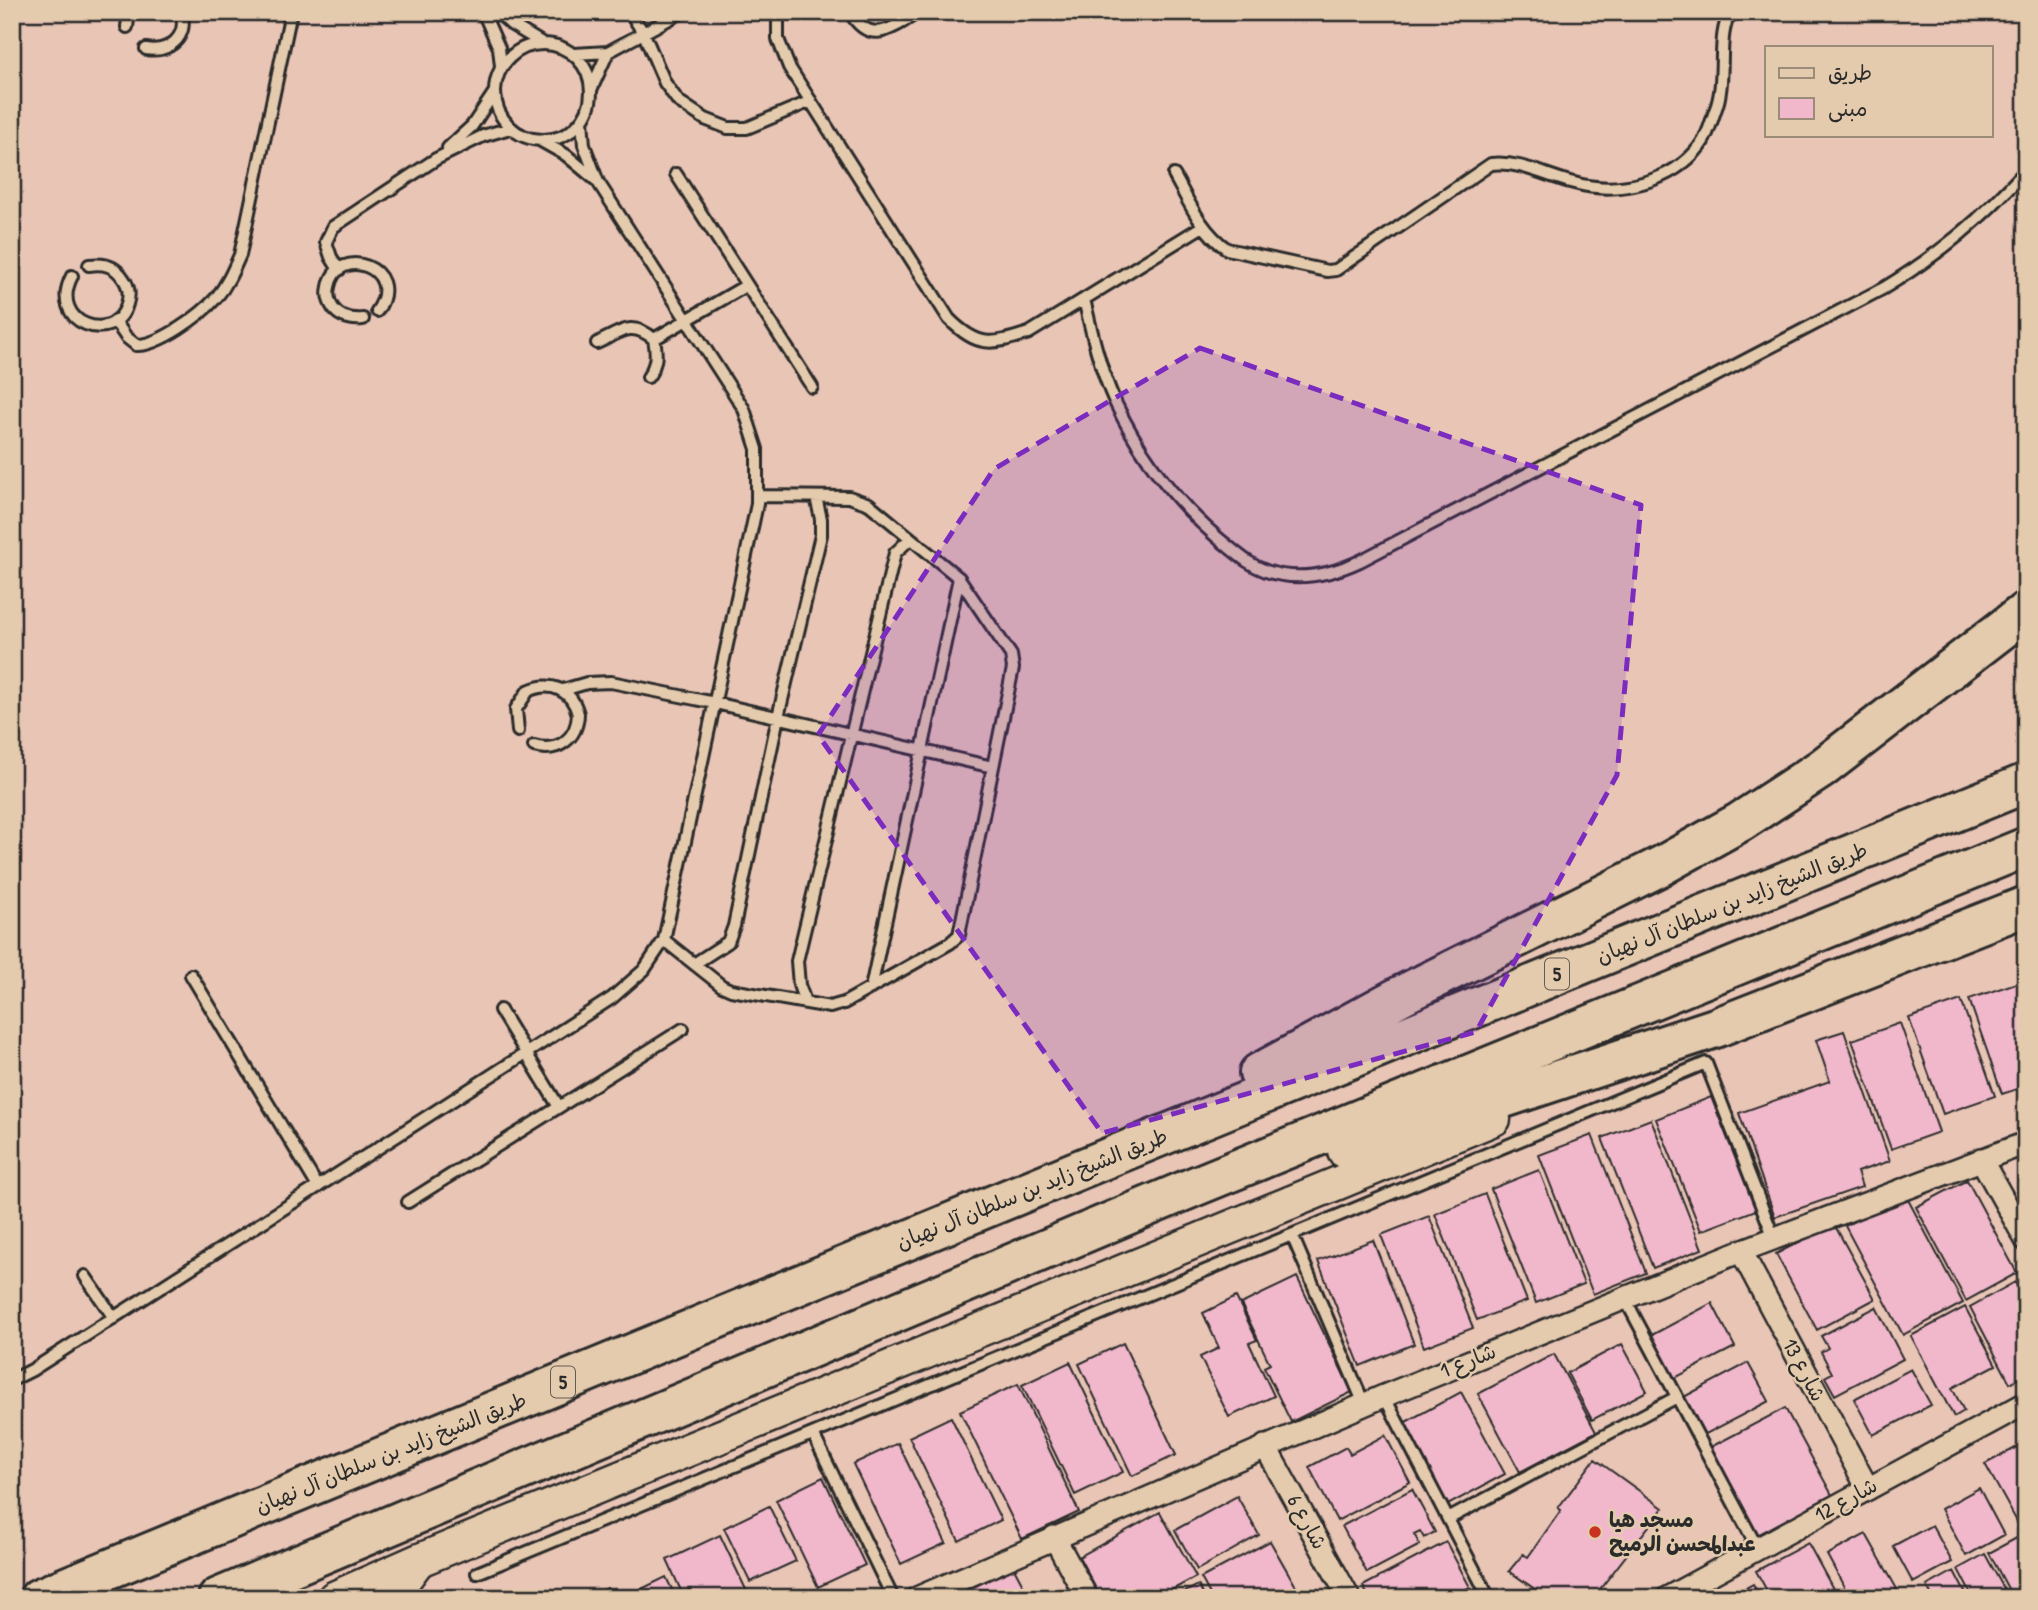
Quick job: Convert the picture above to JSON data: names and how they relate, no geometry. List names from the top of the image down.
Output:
{
  "streets": {
    "highway": ["طريق الشيخ زايد بن سلطان آل نهيان", "5"],
    "street": [
      "شارع 1",
      "شارع 13",
      "شارع 12",
      "شارع 6"
    ]
  },
  "crossings": [
    ["شارع 1", "شارع 13"],
    ["شارع 1", "شارع 6"],
    ["شارع 13", "شارع 12"]
  ],
  "places": ["مسجد هيا عبدالمحسن الرميح"],
  "legend": ["طريق", "مبنى"]
}
